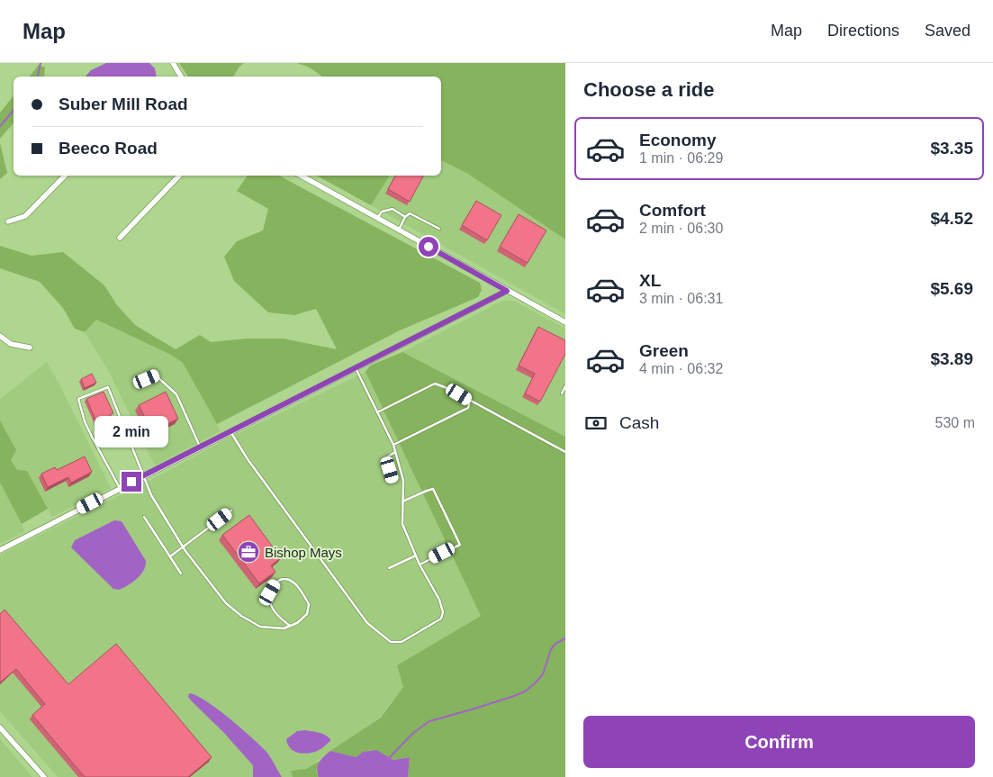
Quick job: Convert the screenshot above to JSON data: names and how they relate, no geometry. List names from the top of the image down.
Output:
{
  "places": {
    "office": ["Bishop Mays"]
  },
  "page": {
    "header": "Map",
    "nav": ["Map", "Directions", "Saved"],
    "heading": "Choose a ride",
    "banner": ["Suber Mill Road", "Beeco Road"],
    "list": [
      {
        "name": "Economy",
        "note": "1 min · 06:29",
        "value": "$3.35"
      },
      {
        "name": "Comfort",
        "note": "2 min · 06:30",
        "value": "$4.52"
      },
      {
        "name": "XL",
        "note": "3 min · 06:31",
        "value": "$5.69"
      },
      {
        "name": "Green",
        "note": "4 min · 06:32",
        "value": "$3.89"
      }
    ],
    "pay": ["Cash", "530 m"],
    "bubble": "2 min",
    "buttons": "Confirm"
  }
}
